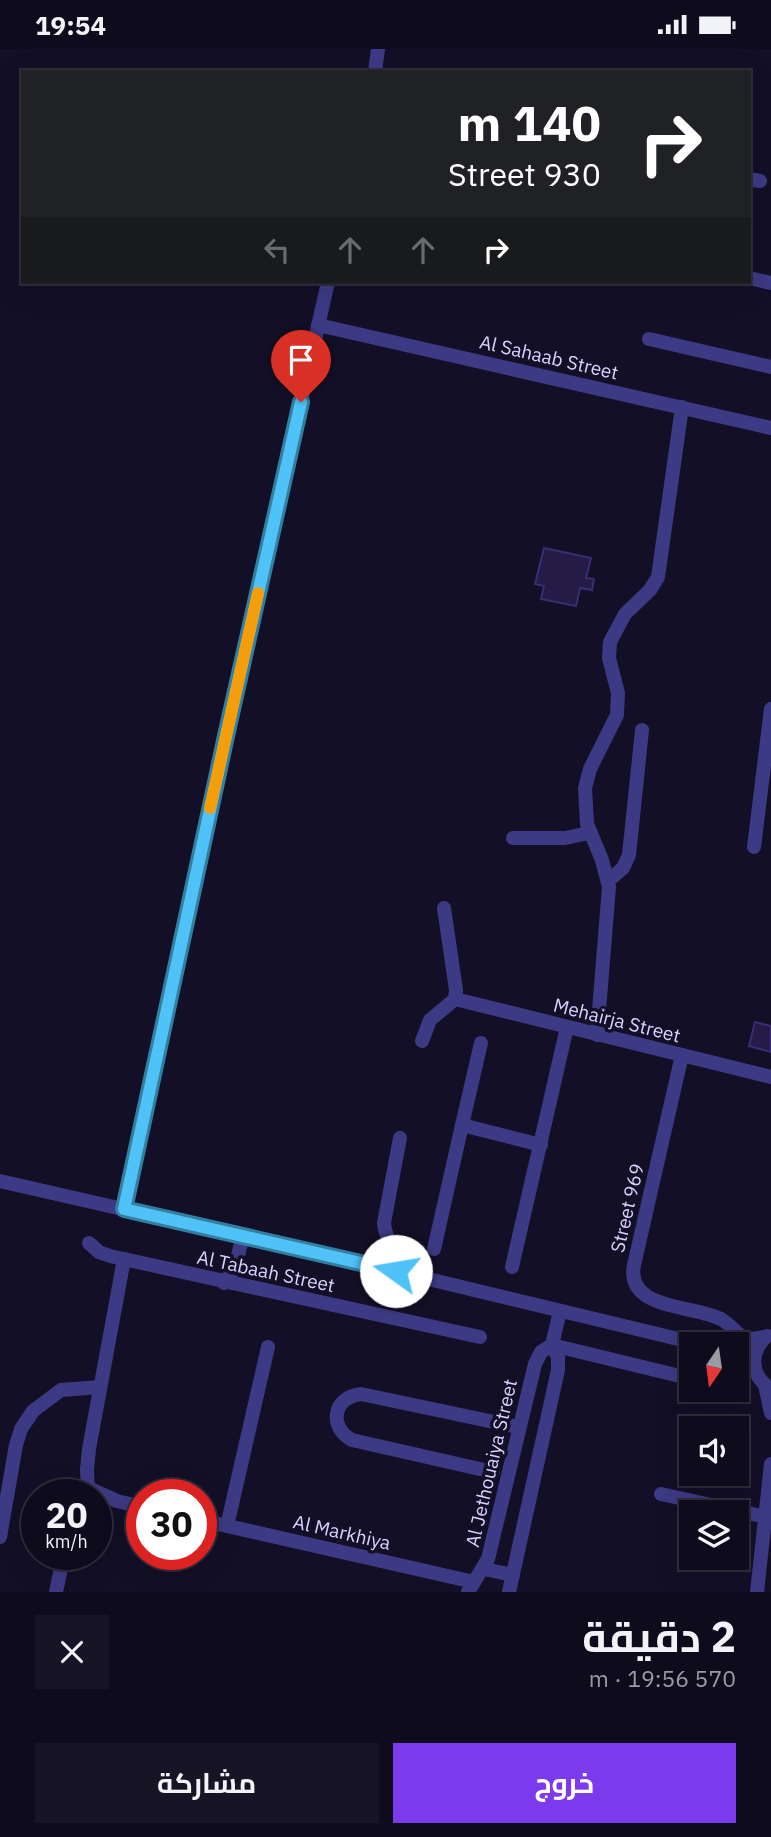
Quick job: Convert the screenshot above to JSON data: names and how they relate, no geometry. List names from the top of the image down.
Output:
{
  "streets": {
    "street": [
      "Al Sahaab Street",
      "Mehairja Street",
      "Street 969",
      "Al Tabaah Street",
      "Al Jethouaiya Street",
      "Al Markhiya"
    ]
  },
  "crossings": [
    ["Mehairja Street", "Street 969"],
    ["Al Jethouaiya Street", "Al Markhiya"]
  ],
  "north": "bottom",
  "page": {
    "status": "19:54",
    "turn": ["140 m", "Street 930"],
    "speed": "20 km/h",
    "limit": "30",
    "heading": ["2 دقيقة", "570 m · 19:56"],
    "buttons": ["خروج", "مشاركة"]
  }
}
